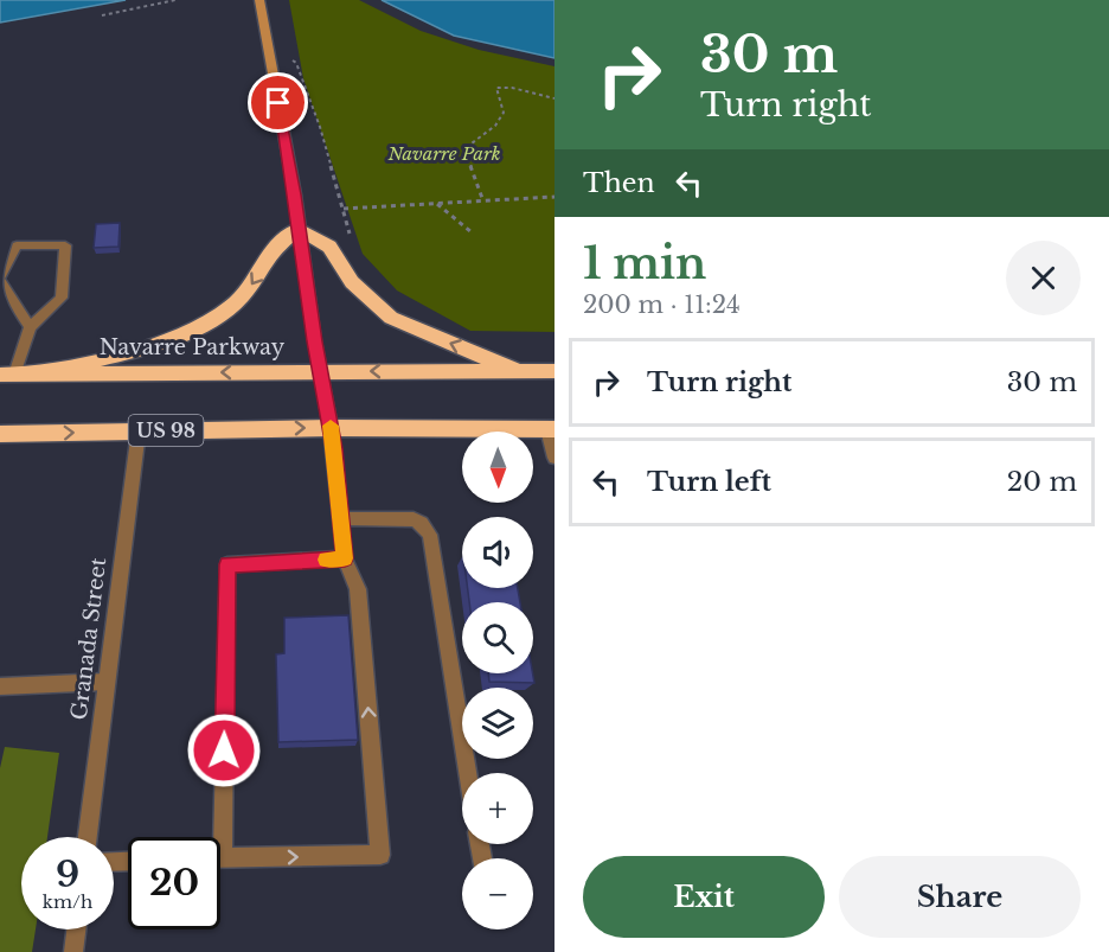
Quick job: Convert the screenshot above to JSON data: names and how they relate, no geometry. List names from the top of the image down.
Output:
{
  "streets": {
    "highway": ["Navarre Parkway", "US 98"],
    "street": ["Granada Street"]
  },
  "crossings": [
    ["US 98", "Granada Street"]
  ],
  "parks": ["Navarre Park"],
  "north": "bottom",
  "page": {
    "turn": ["30 m", "Turn right"],
    "then": "Then",
    "heading": ["1 min", "200 m · 11:24"],
    "list": [
      {
        "name": "Turn right",
        "value": "30 m"
      },
      {
        "name": "Turn left",
        "value": "20 m"
      }
    ],
    "map_buttons": ["+", "−"],
    "speed": "9 km/h",
    "limit": "20",
    "buttons": ["Exit", "Share"]
  }
}
